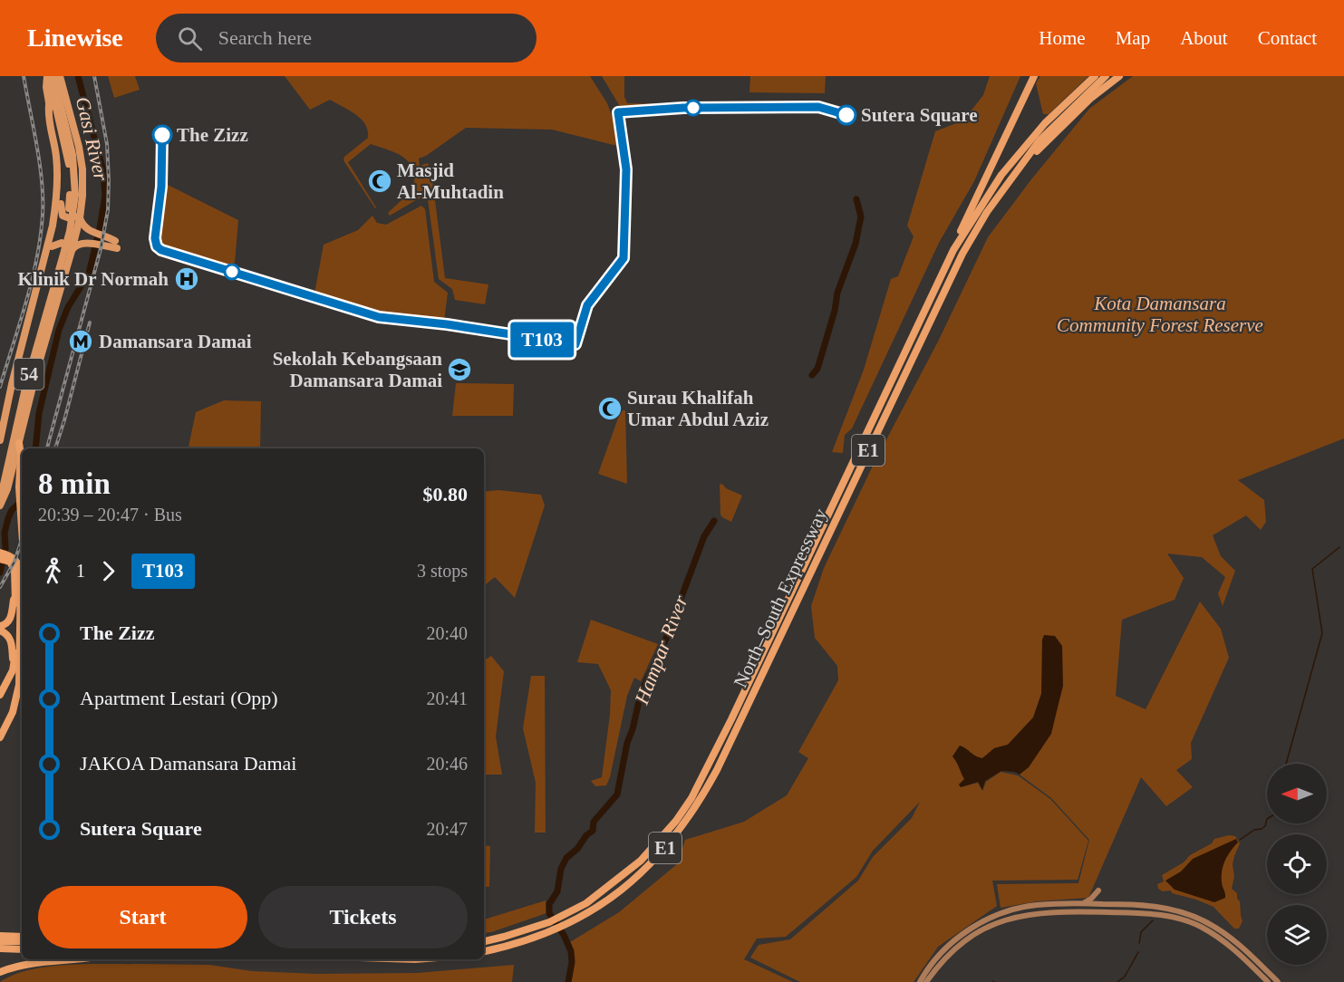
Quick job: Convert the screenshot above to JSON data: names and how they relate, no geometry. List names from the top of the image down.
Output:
{
  "streets": {
    "highway": ["54", "E1", "North–South Expressway"]
  },
  "water": ["Gasi River", "Hampar River"],
  "parks": ["Kota Damansara Community Forest Reserve"],
  "places": {
    "other": ["Sutera Square", "The Zizz"],
    "mosque": ["Masjid Al-Muhtadin", "Surau Khalifah Umar Abdul Aziz"],
    "hospital": ["Klinik Dr Normah"],
    "metro station": ["Damansara Damai"],
    "school or university": ["Sekolah Kebangsaan Damansara Damai"]
  },
  "lines": ["bus line T103"],
  "north": "left",
  "page": {
    "header": "Linewise",
    "search": "Search here",
    "nav": [
      "Home",
      "Map",
      "About",
      "Contact"
    ],
    "on_map": "T103",
    "heading": ["8 min", "20:39 – 20:47 · Bus", "$0.80"],
    "legs": ["1", "T103", "3 stops"],
    "list": [
      {
        "name": "The Zizz",
        "value": "20:40"
      },
      {
        "name": "Apartment Lestari (Opp)",
        "value": "20:41"
      },
      {
        "name": "JAKOA Damansara Damai",
        "value": "20:46"
      },
      {
        "name": "Sutera Square",
        "value": "20:47"
      }
    ],
    "buttons": ["Start", "Tickets"]
  }
}
